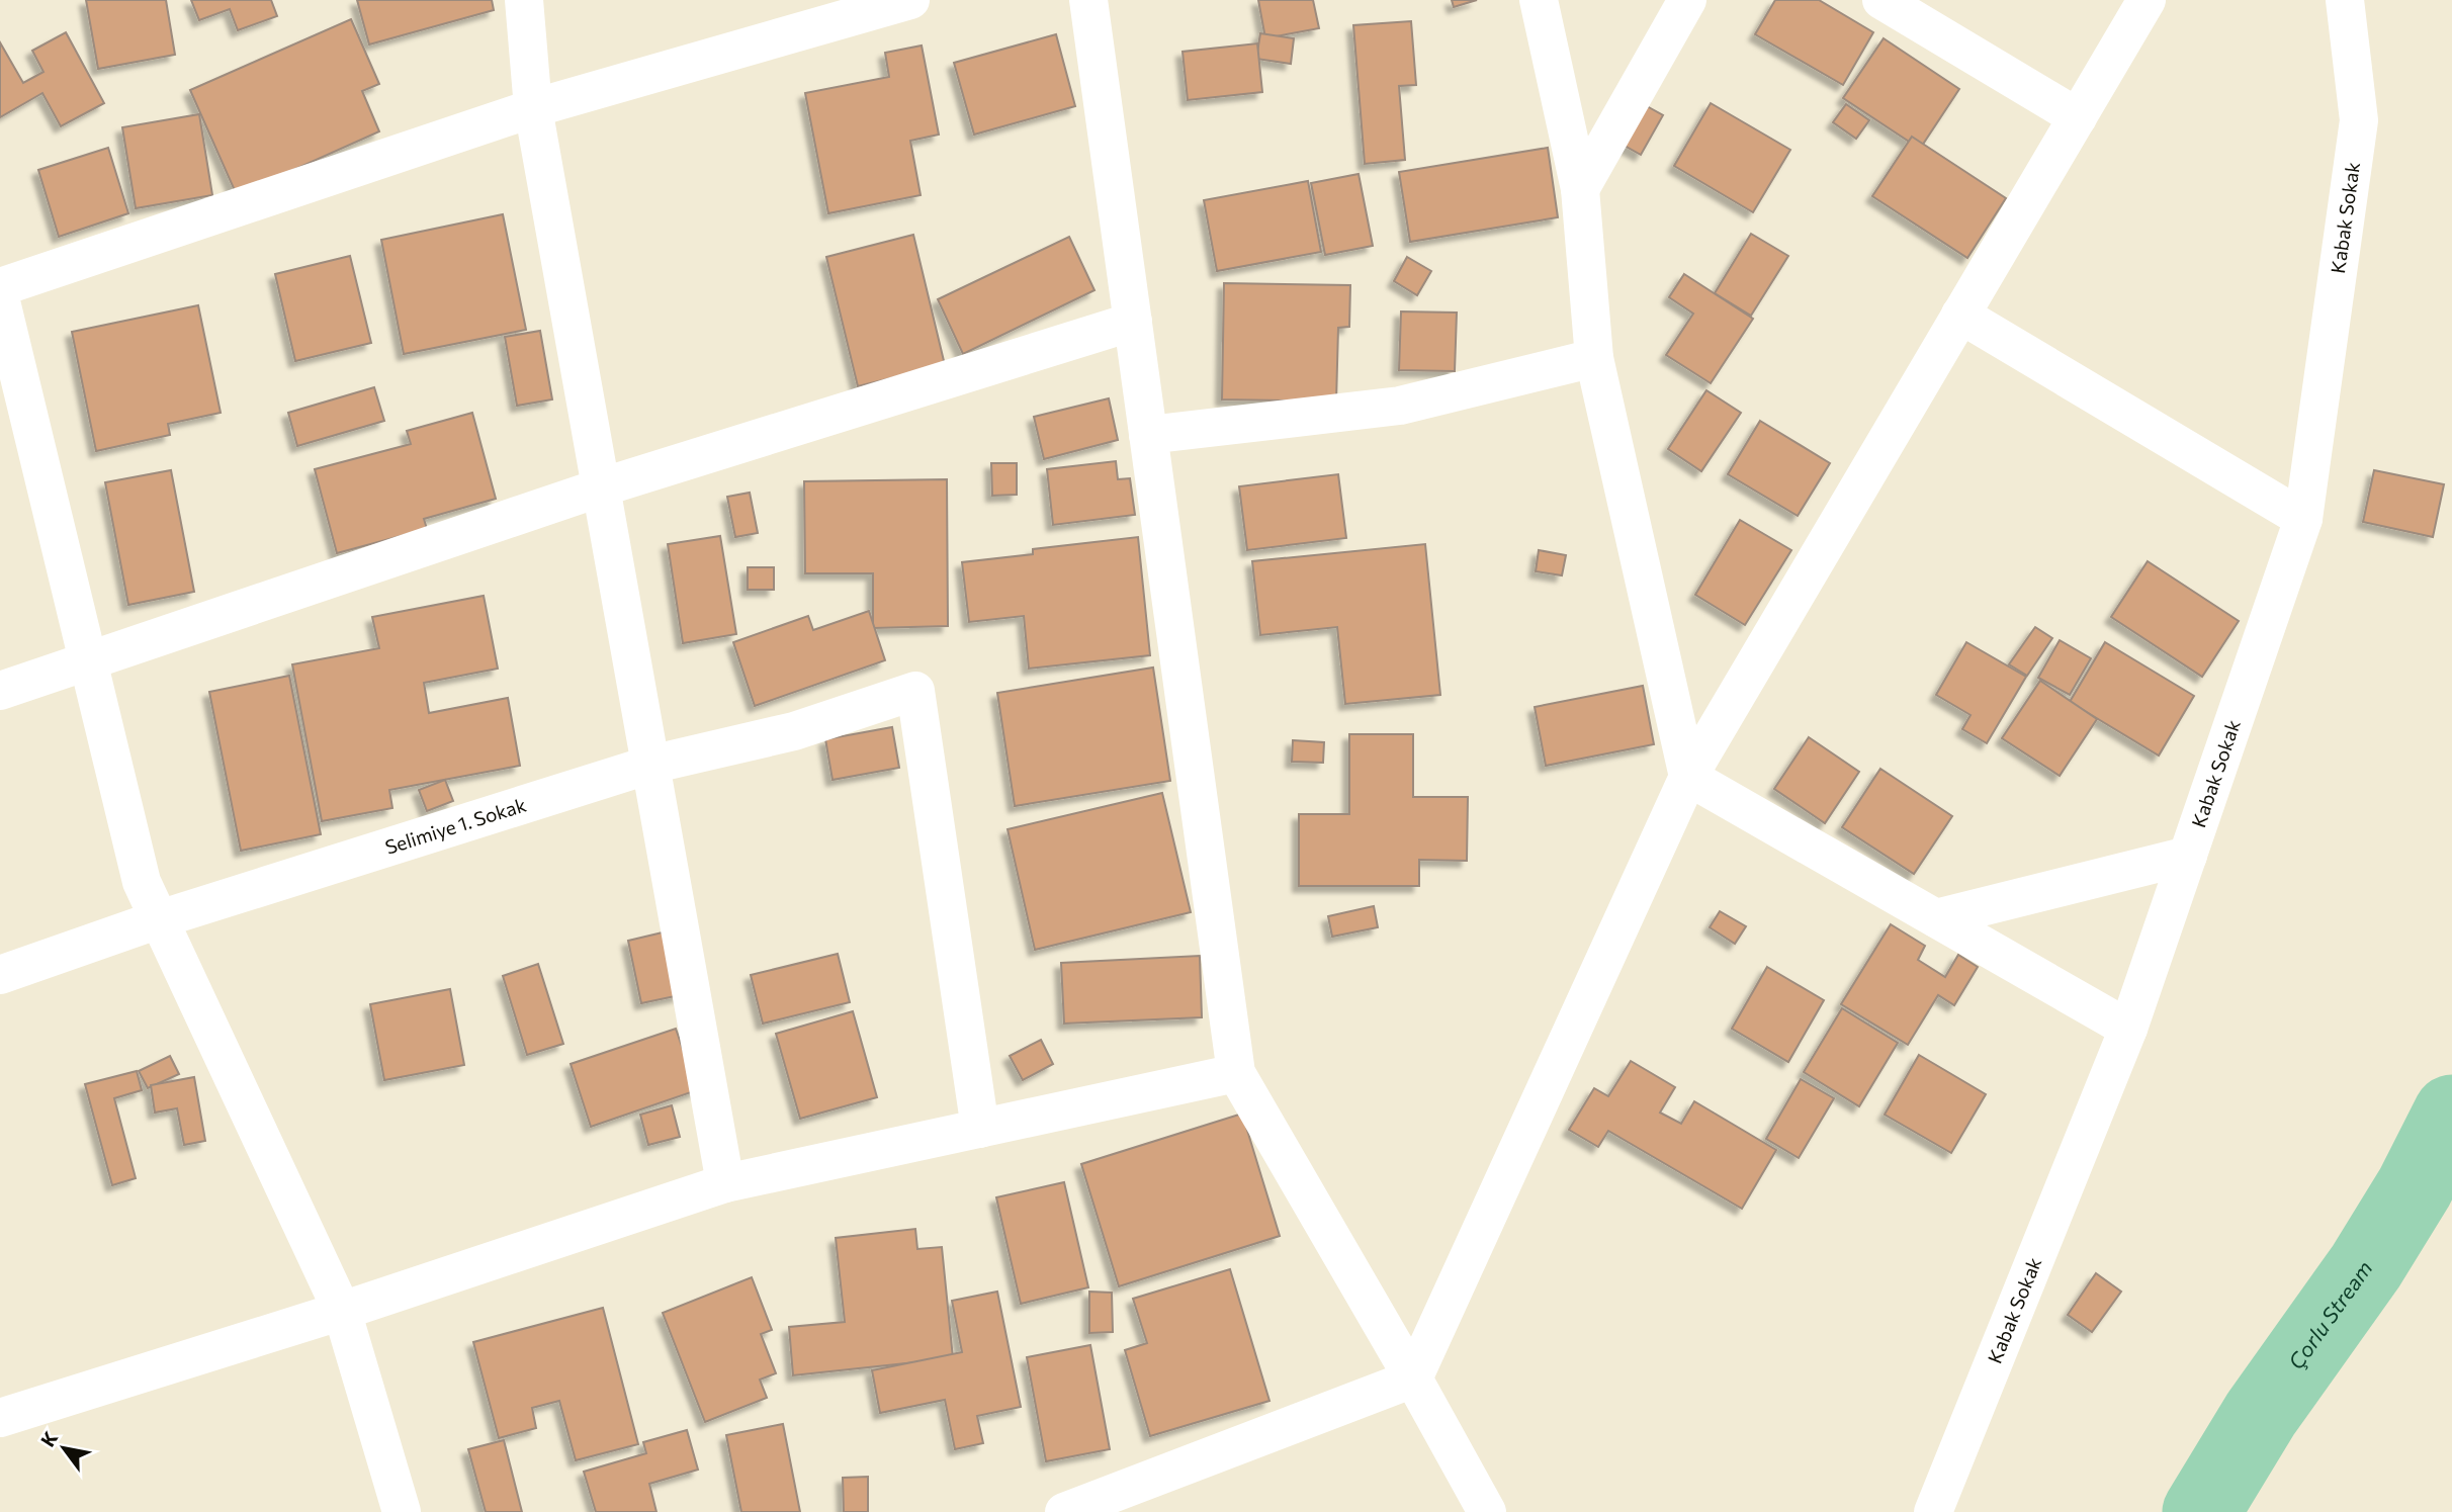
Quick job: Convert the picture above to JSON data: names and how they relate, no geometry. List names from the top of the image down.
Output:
{
  "streets": {
    "street": ["Kabak Sokak", "Selimiye 1. Sokak"]
  },
  "water": ["Çorlu Stream"],
  "north": "top left"
}
